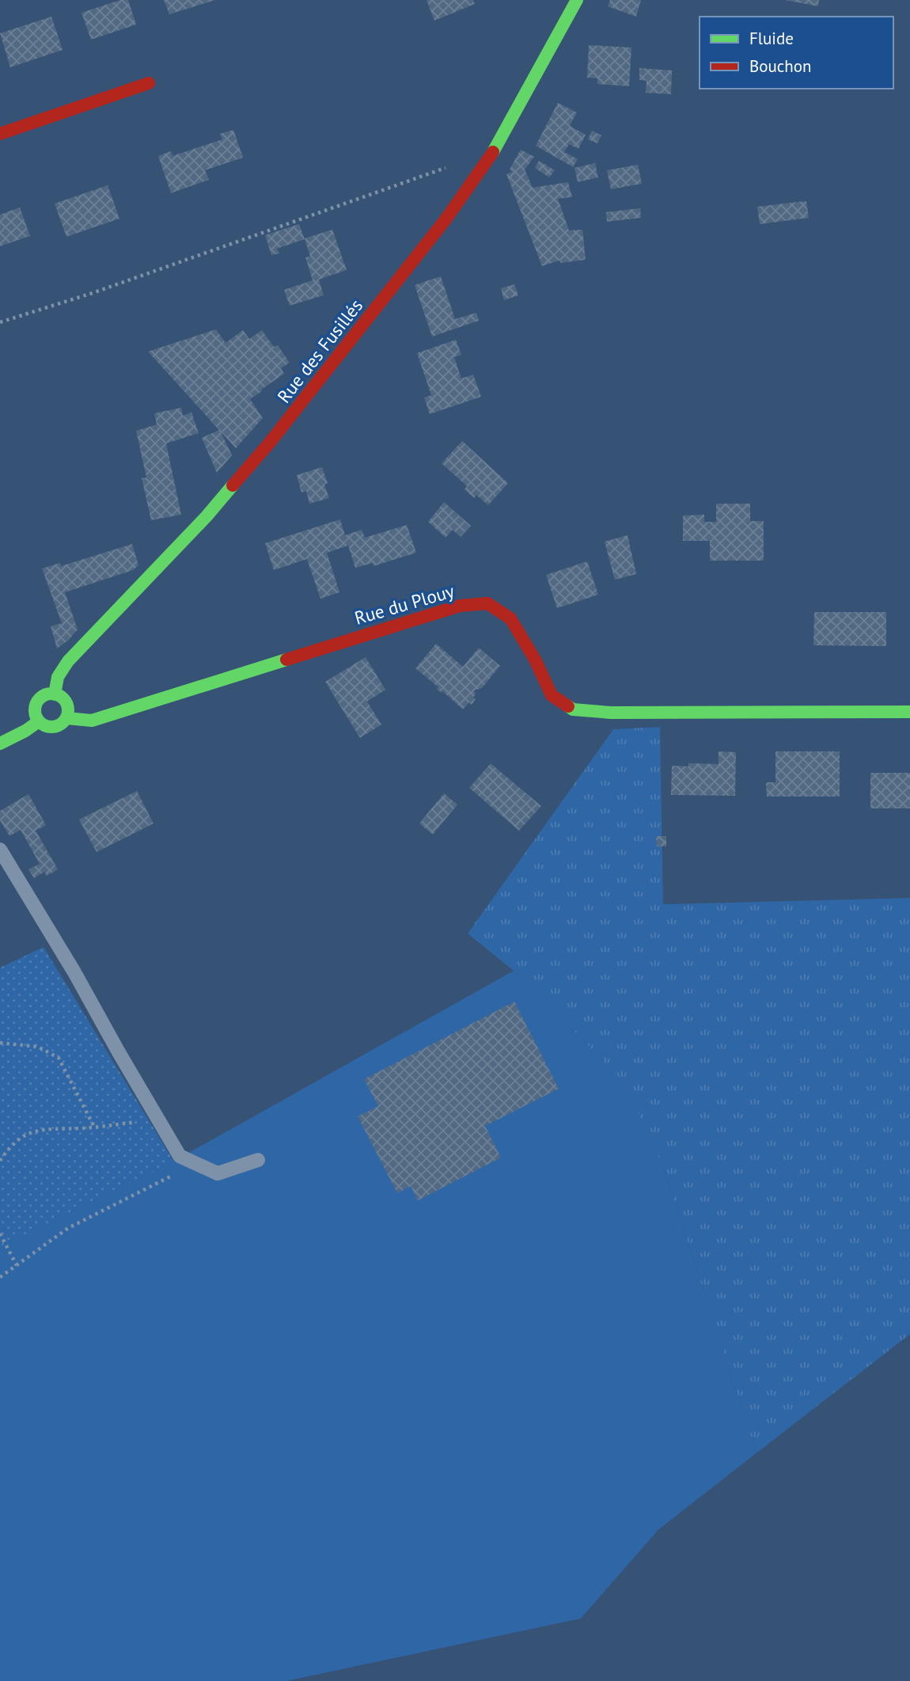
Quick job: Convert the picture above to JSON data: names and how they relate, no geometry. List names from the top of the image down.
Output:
{
  "streets": {
    "street": ["Rue des Fusillés", "Rue du Plouy"]
  },
  "crossings": [
    ["Rue des Fusillés", "Rue du Plouy"]
  ],
  "legend": ["Fluide", "Bouchon"]
}
